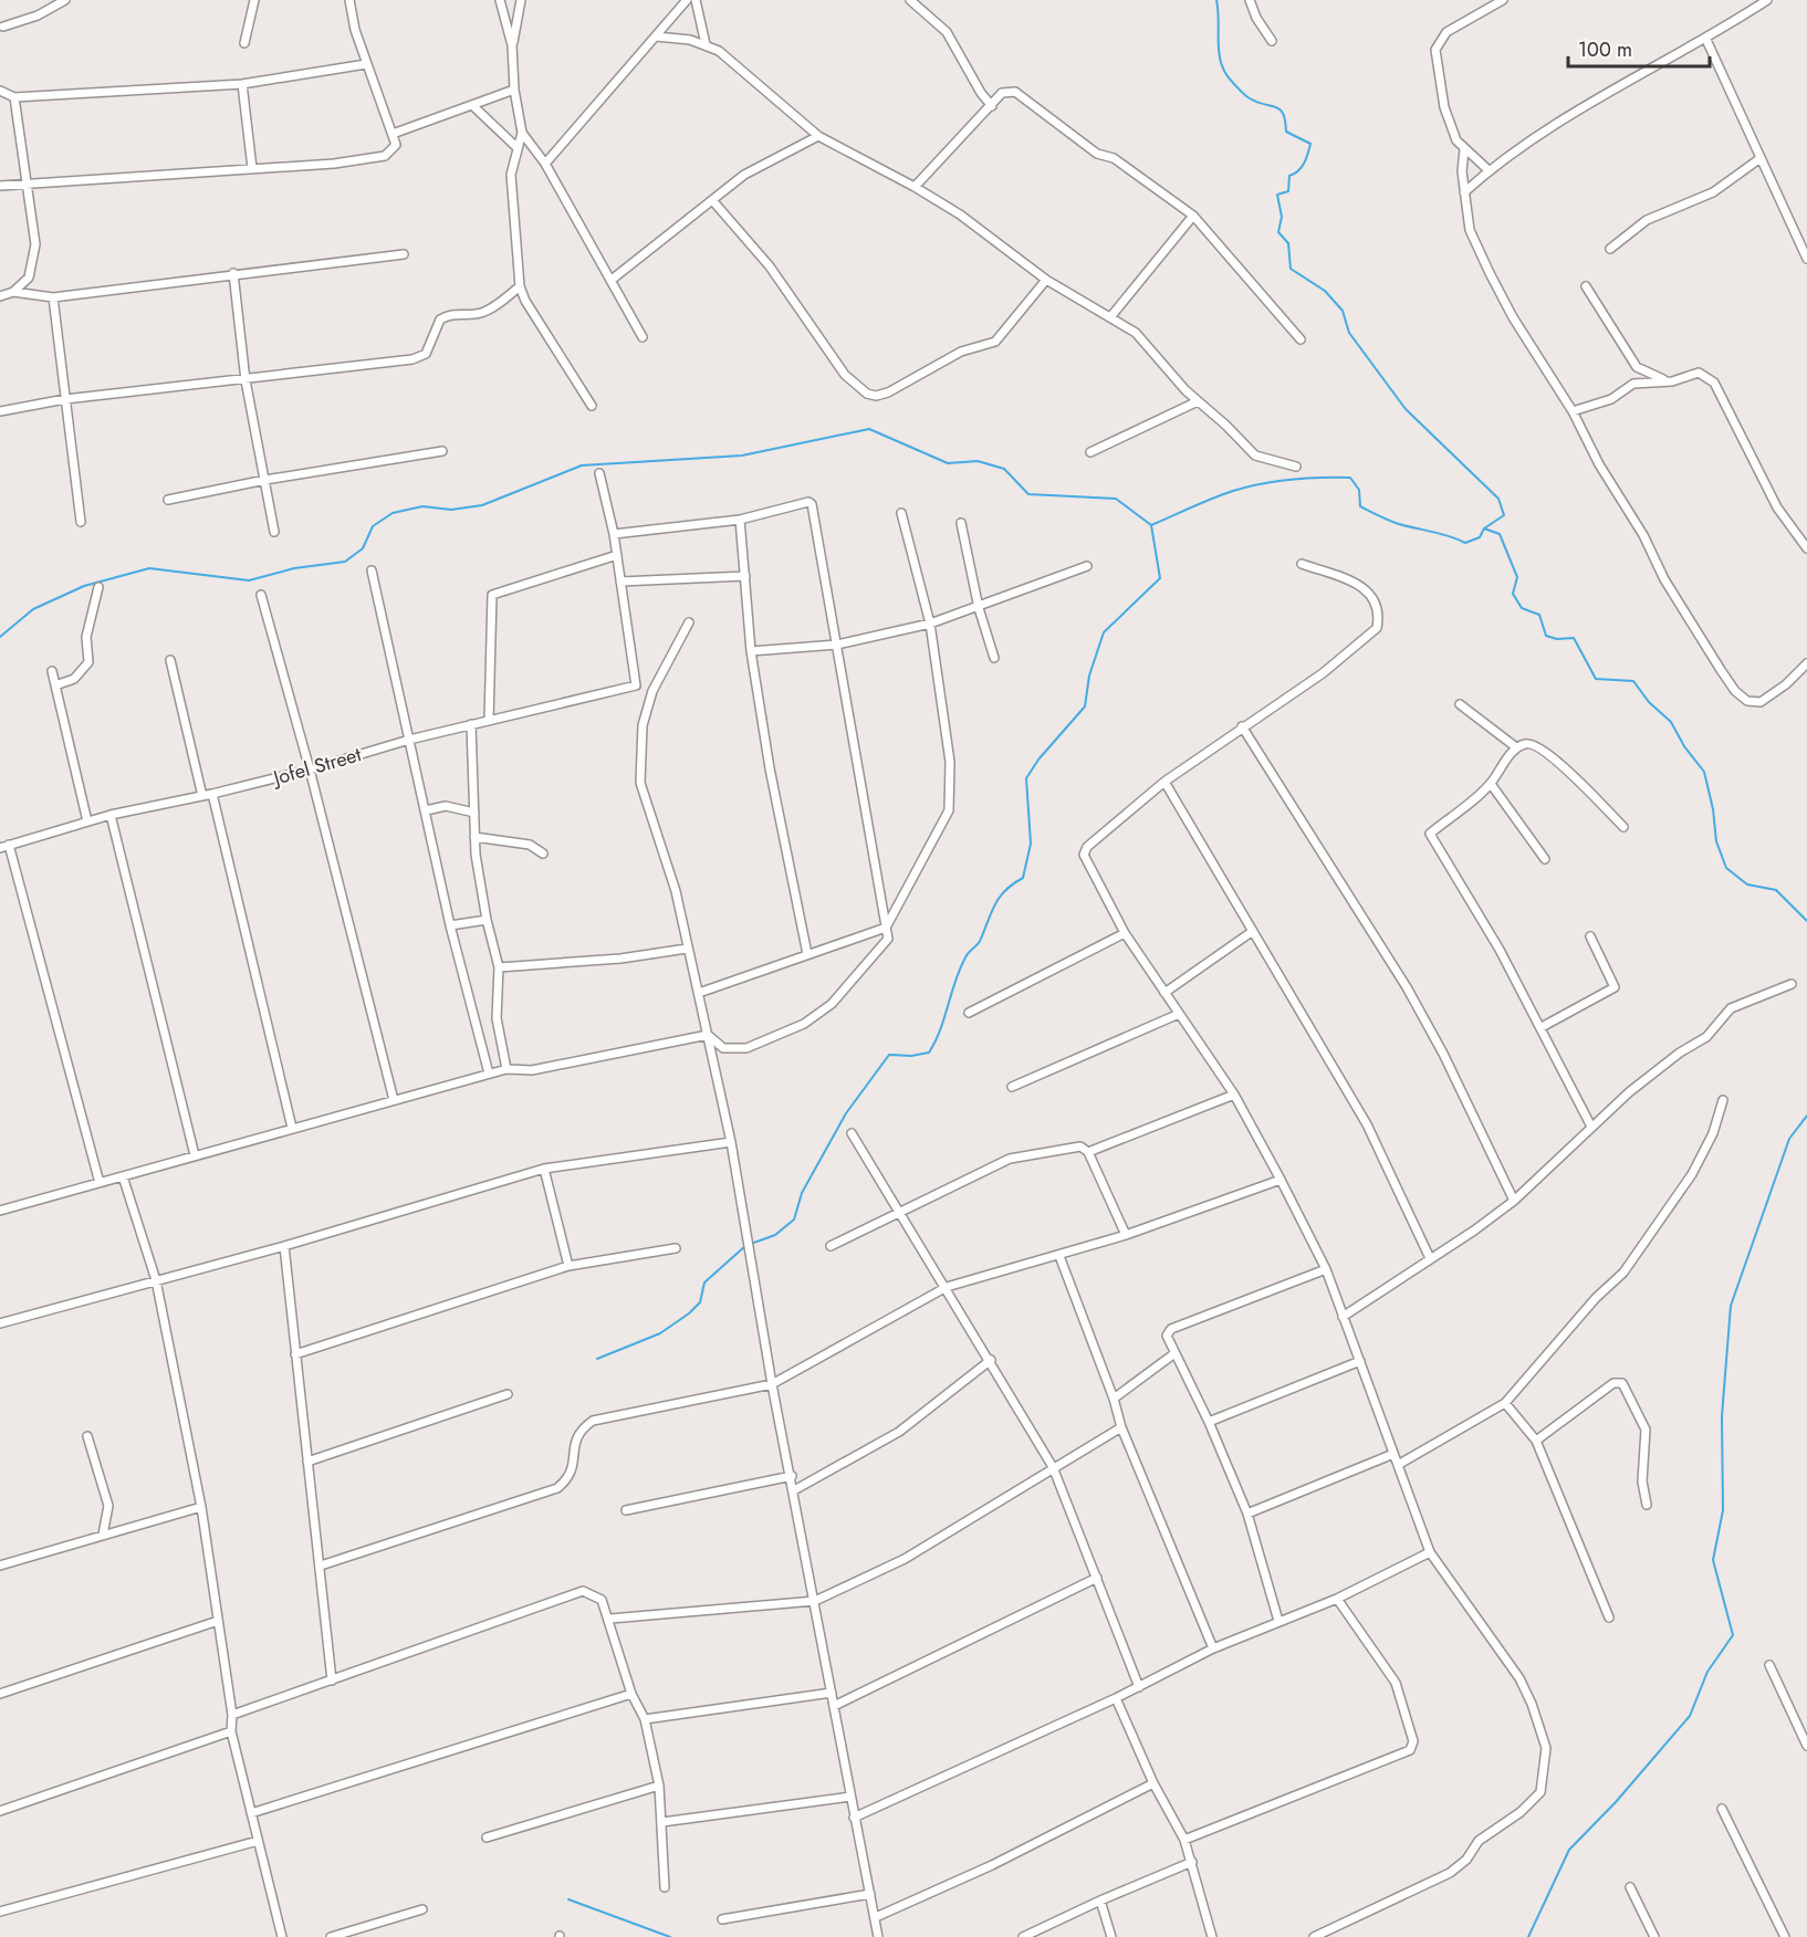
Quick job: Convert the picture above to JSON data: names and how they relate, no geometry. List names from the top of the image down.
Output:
{
  "streets": {
    "street": ["Jofel Street"]
  },
  "scale_bar": "100 m"
}
